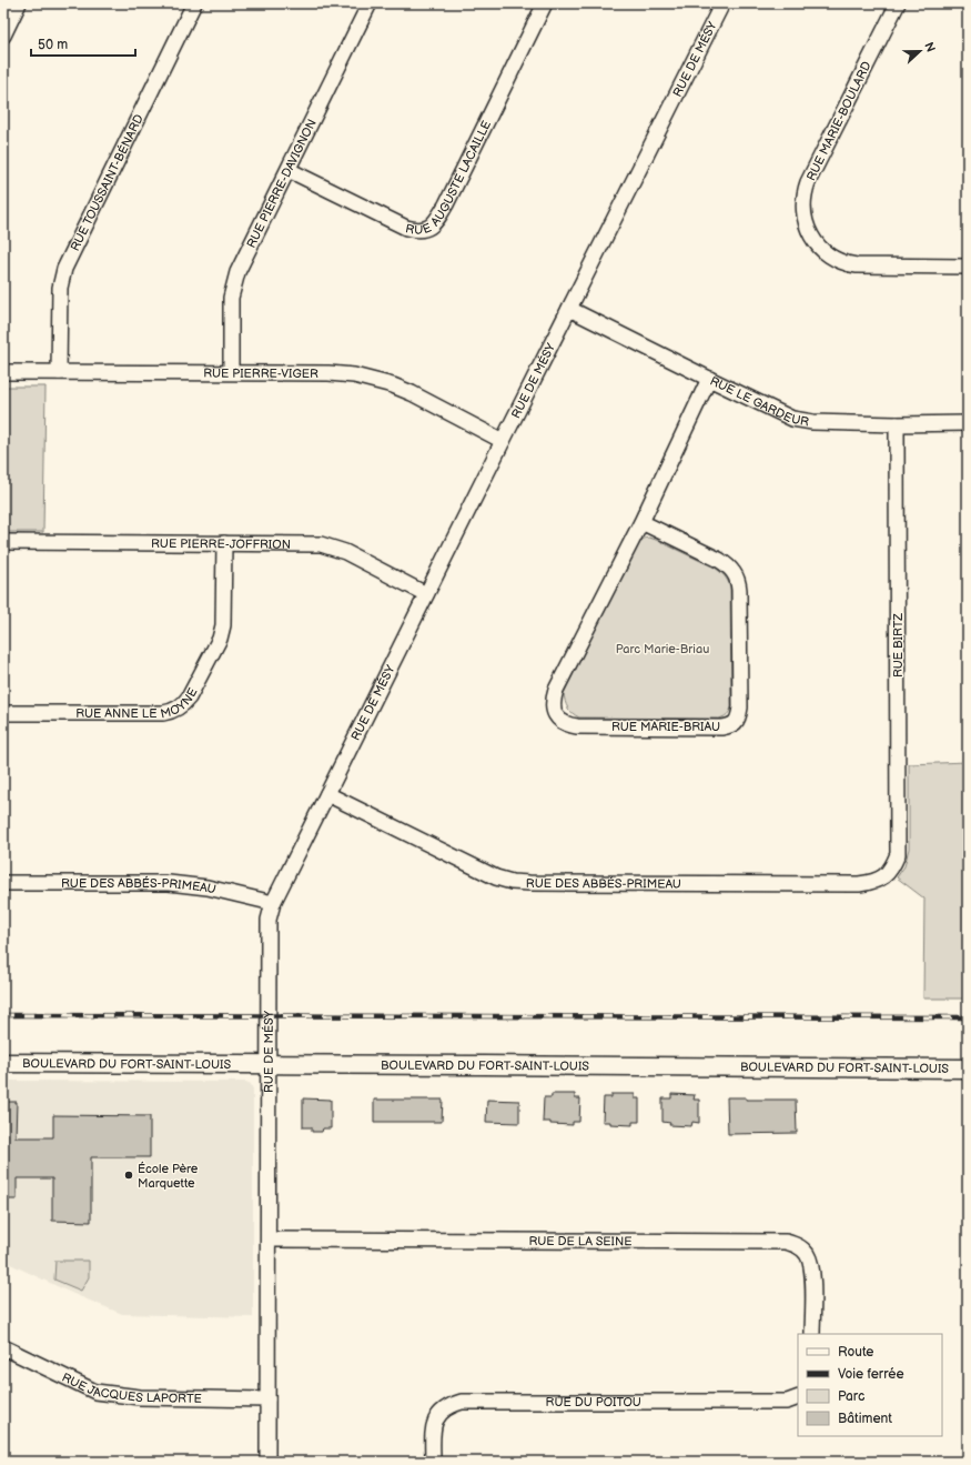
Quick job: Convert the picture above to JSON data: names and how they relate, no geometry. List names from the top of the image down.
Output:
{
  "streets": {
    "street": [
      "RUE DE MÉSY",
      "RUE MARIE-BOULARD",
      "RUE AUGUSTE LACAILLE",
      "RUE TOUSSAINT-BÉNARD",
      "RUE PIERRE-DAVIGNON",
      "RUE PIERRE-VIGER",
      "RUE LE GARDEUR",
      "RUE PIERRE-JOFFRION",
      "RUE BIRTZ",
      "RUE ANNE LE MOYNE",
      "RUE MARIE-BRIAU",
      "RUE DES ABBÉS-PRIMEAU",
      "BOULEVARD DU FORT-SAINT-LOUIS",
      "RUE DE LA SEINE",
      "RUE JACQUES LAPORTE",
      "RUE DU POITOU"
    ]
  },
  "crossings": [
    ["RUE DE MÉSY", "RUE PIERRE-VIGER"],
    ["RUE DE MÉSY", "RUE LE GARDEUR"],
    ["RUE DE MÉSY", "RUE PIERRE-JOFFRION"],
    ["RUE DE MÉSY", "RUE DES ABBÉS-PRIMEAU"],
    ["RUE DE MÉSY", "BOULEVARD DU FORT-SAINT-LOUIS"],
    ["RUE DE MÉSY", "RUE DE LA SEINE"],
    ["RUE DE MÉSY", "RUE JACQUES LAPORTE"],
    ["RUE AUGUSTE LACAILLE", "RUE PIERRE-DAVIGNON"],
    ["RUE TOUSSAINT-BÉNARD", "RUE PIERRE-VIGER"],
    ["RUE PIERRE-DAVIGNON", "RUE PIERRE-VIGER"],
    ["RUE LE GARDEUR", "RUE BIRTZ"],
    ["RUE LE GARDEUR", "RUE MARIE-BRIAU"],
    ["RUE PIERRE-JOFFRION", "RUE ANNE LE MOYNE"],
    ["RUE BIRTZ", "RUE DES ABBÉS-PRIMEAU"]
  ],
  "parks": ["Parc Marie-Briau"],
  "places": ["École Père Marquette"],
  "legend": [
    "Route",
    "Voie ferrée",
    "Parc",
    "Bâtiment"
  ],
  "scale_bar": "50 m",
  "north": "right"
}
